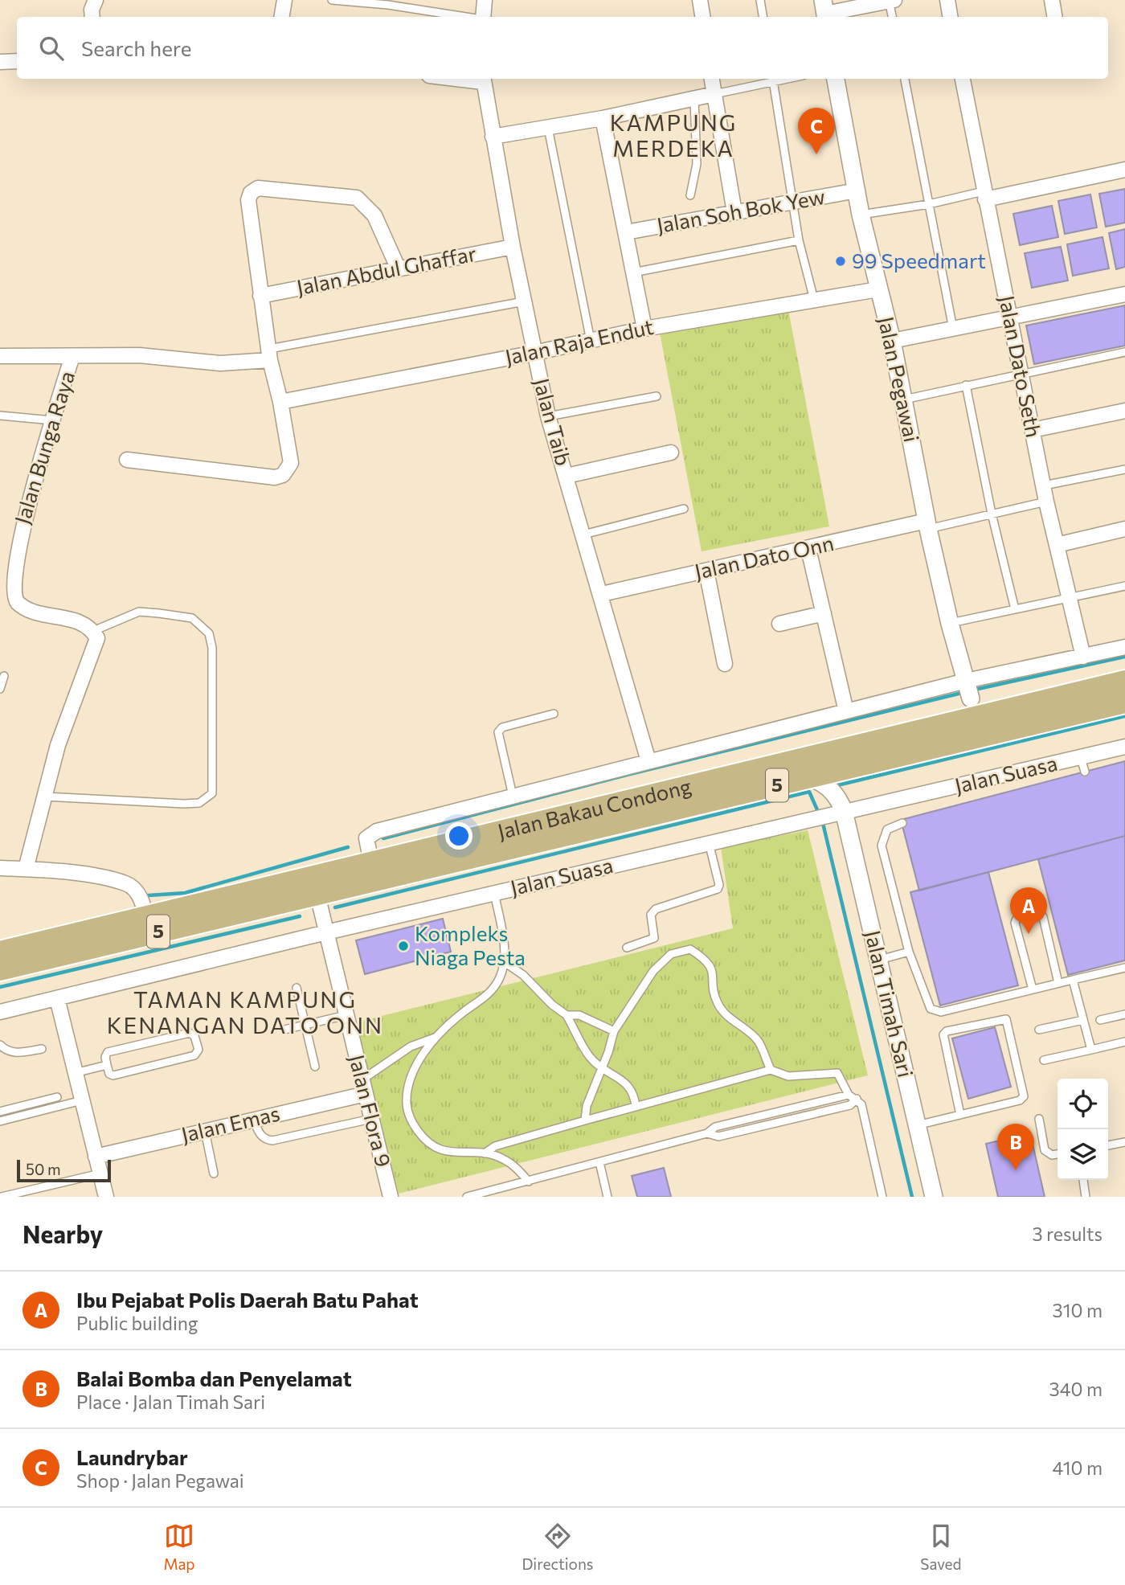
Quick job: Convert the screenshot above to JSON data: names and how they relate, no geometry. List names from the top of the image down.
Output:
{
  "streets": {
    "main road": ["5", "Jalan Bakau Condong"],
    "street": [
      "Jalan Soh Bok Yew",
      "Jalan Abdul Ghaffar",
      "Jalan Raja Endut",
      "Jalan Dato Seth",
      "Jalan Pegawai",
      "Jalan Taib",
      "Jalan Bunga Raya",
      "Jalan Dato Onn",
      "Jalan Suasa",
      "Jalan Timah Sari",
      "Jalan Flora 9",
      "Jalan Emas"
    ]
  },
  "crossings": [
    ["Jalan Soh Bok Yew", "Jalan Pegawai"],
    ["Jalan Abdul Ghaffar", "Jalan Taib"],
    ["Jalan Raja Endut", "Jalan Pegawai"],
    ["Jalan Raja Endut", "Jalan Taib"],
    ["Jalan Pegawai", "Jalan Dato Onn"],
    ["Jalan Taib", "Jalan Dato Onn"],
    ["Jalan Suasa", "Jalan Timah Sari"],
    ["Jalan Suasa", "Jalan Flora 9"],
    ["Jalan Bakau Condong", "Jalan Flora 9"],
    ["Jalan Flora 9", "Jalan Emas"]
  ],
  "districts": ["KAMPUNG MERDEKA", "TAMAN KAMPUNG KENANGAN DATO ONN"],
  "places": ["99 Speedmart", "Kompleks Niaga Pesta"],
  "scale_bar": "50 m",
  "page": {
    "search": "Search here",
    "pins": ["C", "A", "B"],
    "scale": "50 m",
    "heading": ["Nearby", "3 results"],
    "list": [
      {
        "mark": "A",
        "name": "Ibu Pejabat Polis Daerah Batu Pahat",
        "note": "Public building",
        "value": "310 m"
      },
      {
        "mark": "B",
        "name": "Balai Bomba dan Penyelamat",
        "note": "Place · Jalan Timah Sari",
        "value": "340 m"
      },
      {
        "mark": "C",
        "name": "Laundrybar",
        "note": "Shop · Jalan Pegawai",
        "value": "410 m"
      }
    ],
    "nav": ["Map", "Directions", "Saved"]
  }
}
